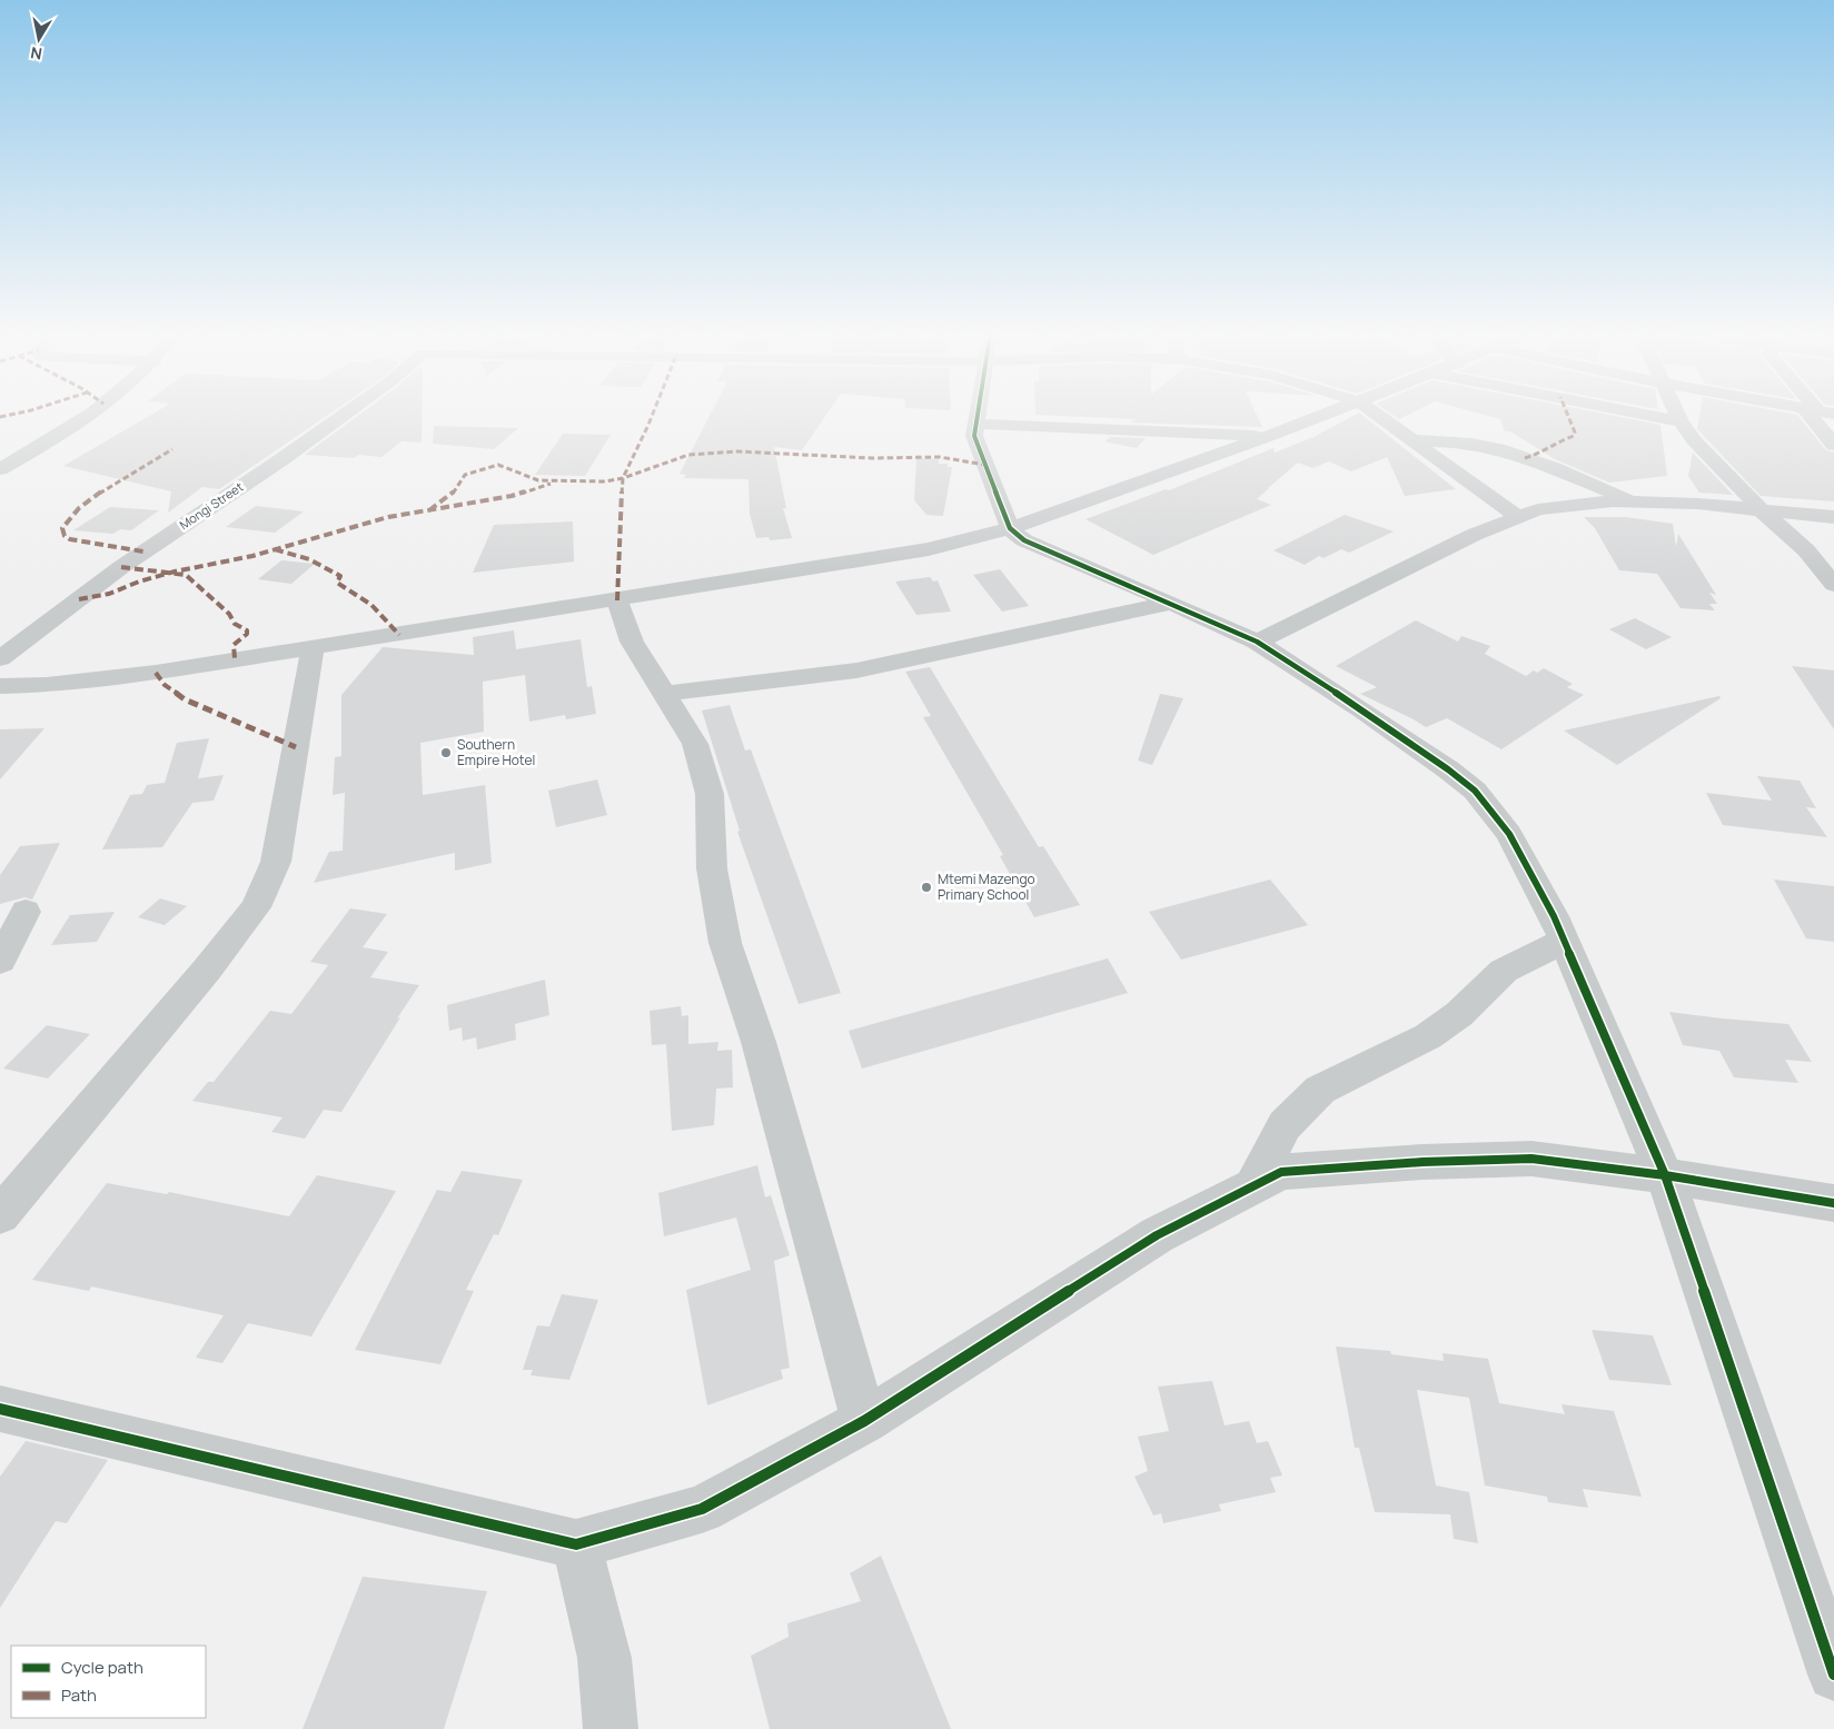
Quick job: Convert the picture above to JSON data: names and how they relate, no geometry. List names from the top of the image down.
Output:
{
  "streets": {
    "street": ["Mongi Street"]
  },
  "places": ["Southern Empire Hotel", "Mtemi Mazengo Primary School"],
  "legend": ["Cycle path", "Path"],
  "north": "bottom"
}
